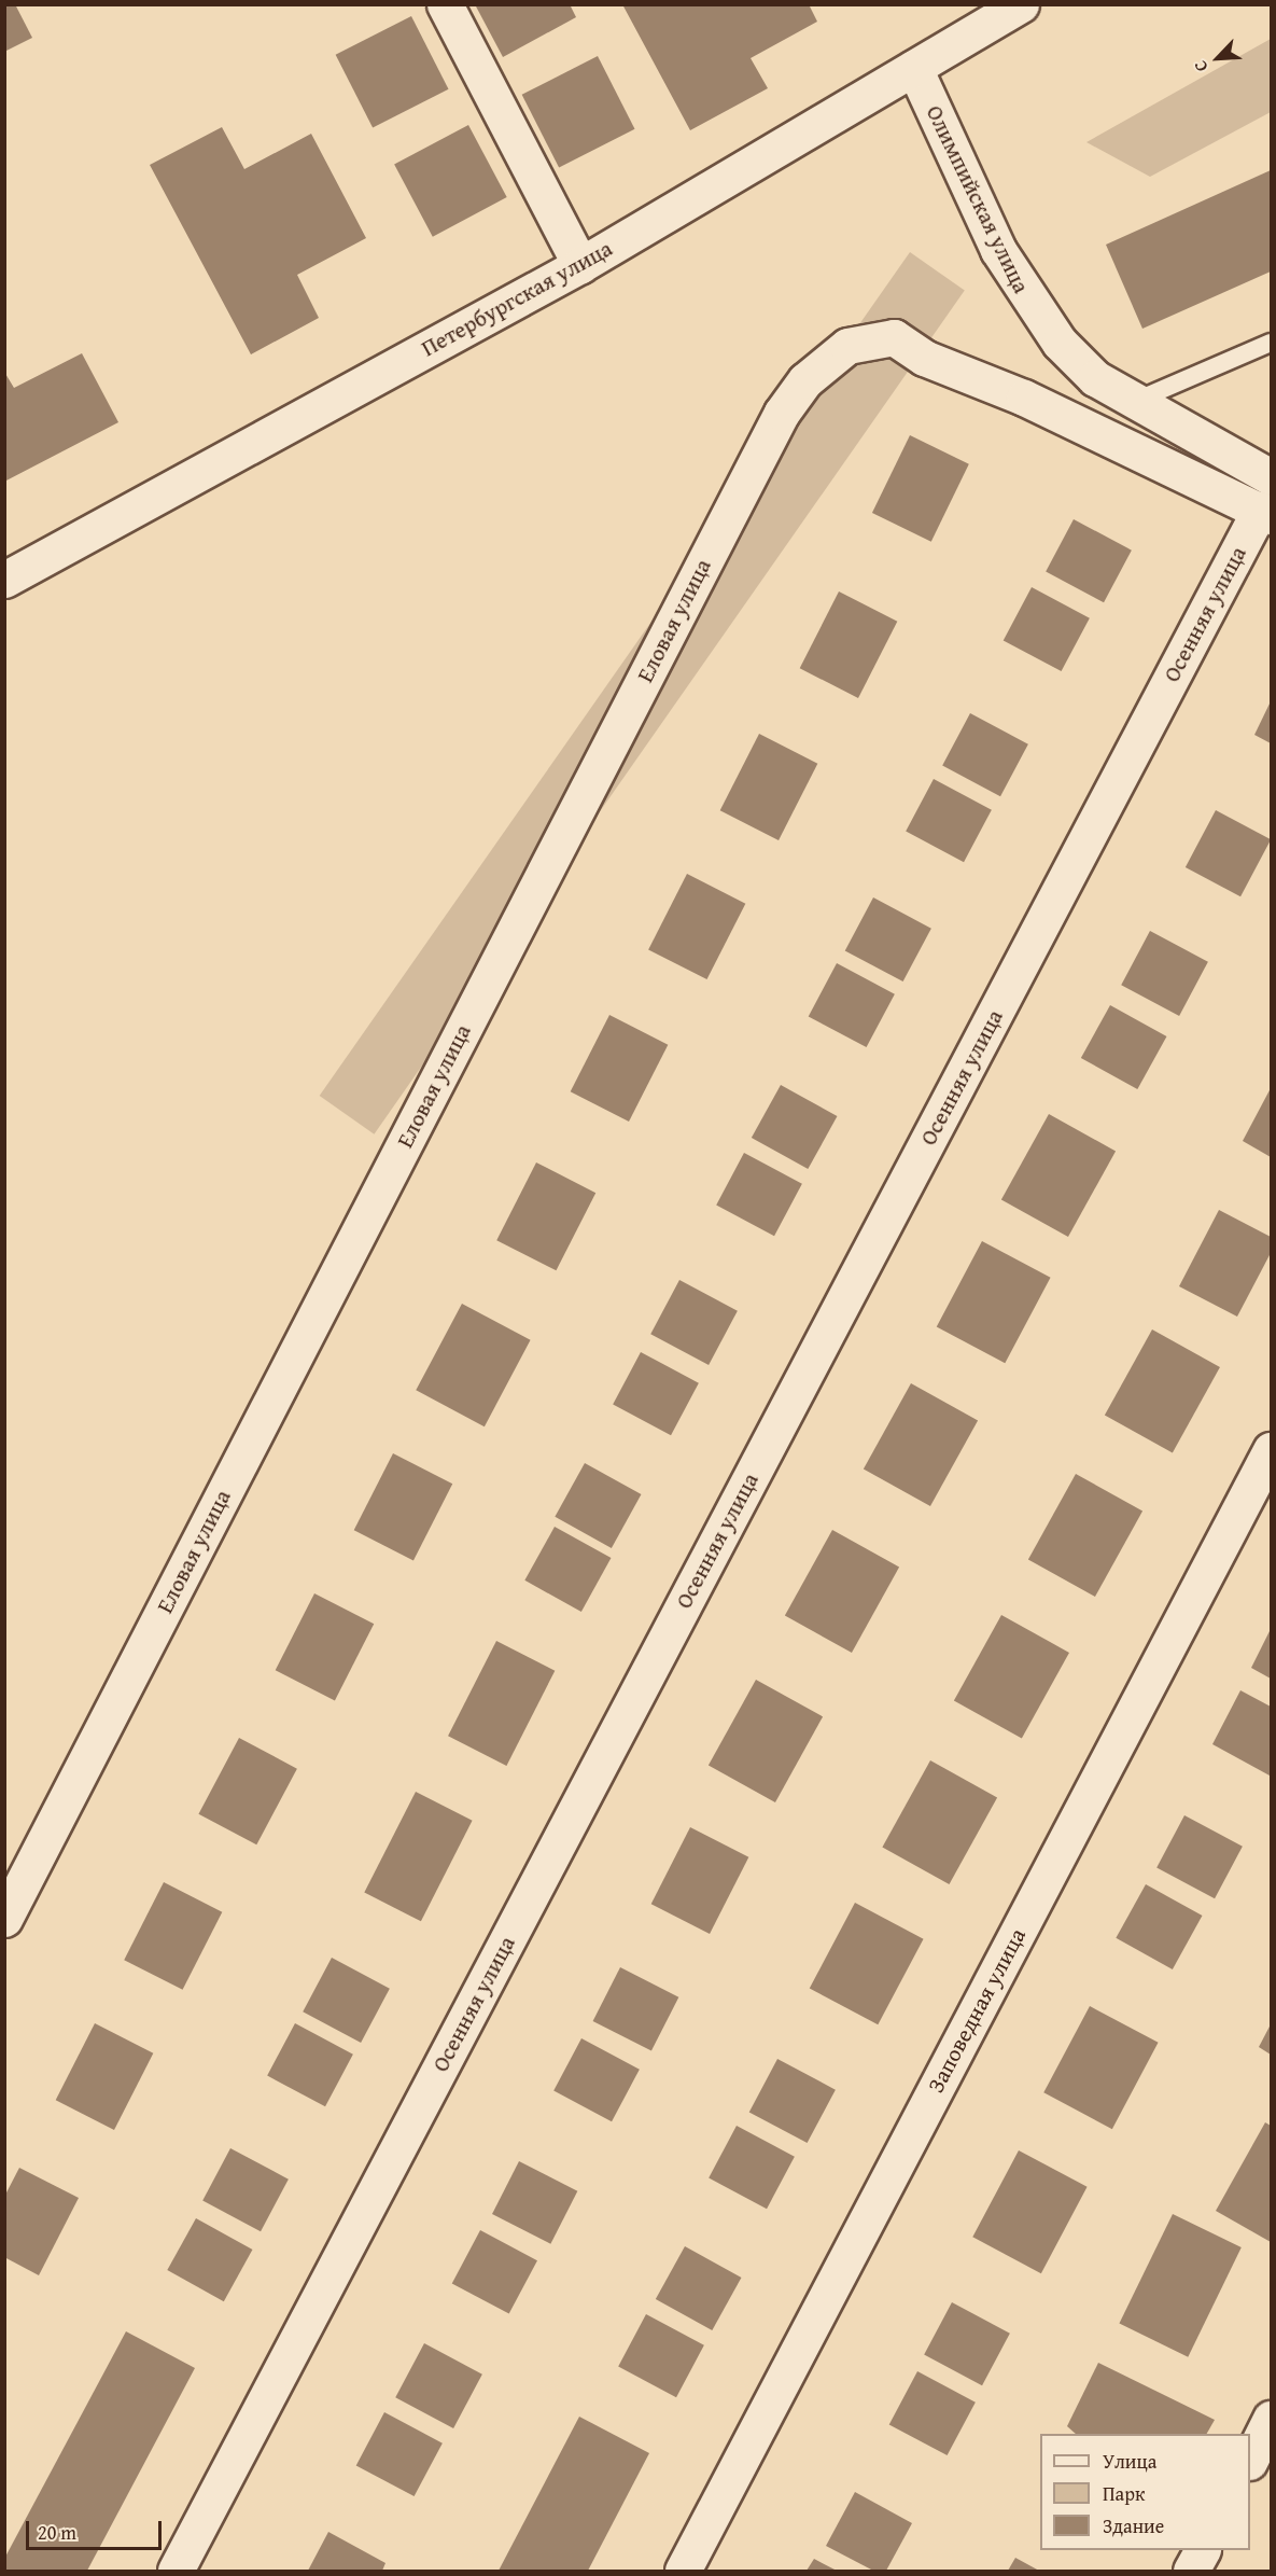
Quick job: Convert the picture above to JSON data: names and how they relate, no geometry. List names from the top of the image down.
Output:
{
  "streets": {
    "street": [
      "Олимпийская улица",
      "Петербургская улица",
      "Осенняя улица",
      "Еловая улица",
      "Заповедная улица"
    ]
  },
  "crossings": [
    ["Олимпийская улица", "Петербургская улица"],
    ["Олимпийская улица", "Осенняя улица"],
    ["Олимпийская улица", "Еловая улица"],
    ["Осенняя улица", "Еловая улица"]
  ],
  "legend": ["Улица", "Парк", "Здание"],
  "scale_bar": "20 m",
  "north": "bottom left"
}
